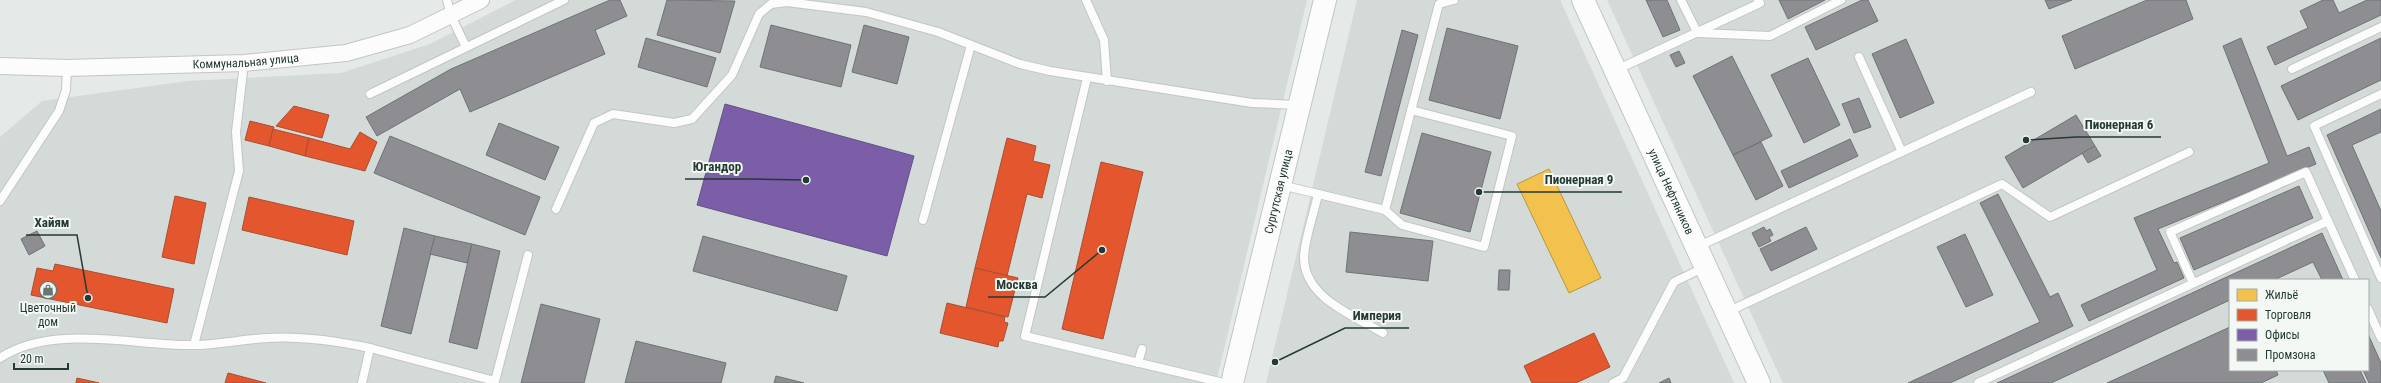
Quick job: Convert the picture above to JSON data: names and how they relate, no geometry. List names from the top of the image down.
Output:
{
  "streets": {
    "main road": ["Сургутская улица", "улица Нефтяников"],
    "street": ["Коммунальная улица"]
  },
  "places": {
    "other": [
      "Пионерная 6",
      "Югандор",
      "Пионерная 9",
      "Москва",
      "Хайям",
      "Империя"
    ],
    "shop": ["Цветочный дом"]
  },
  "legend": [
    "Жильё",
    "Торговля",
    "Офисы",
    "Промзона"
  ],
  "scale_bar": "20 m"
}
